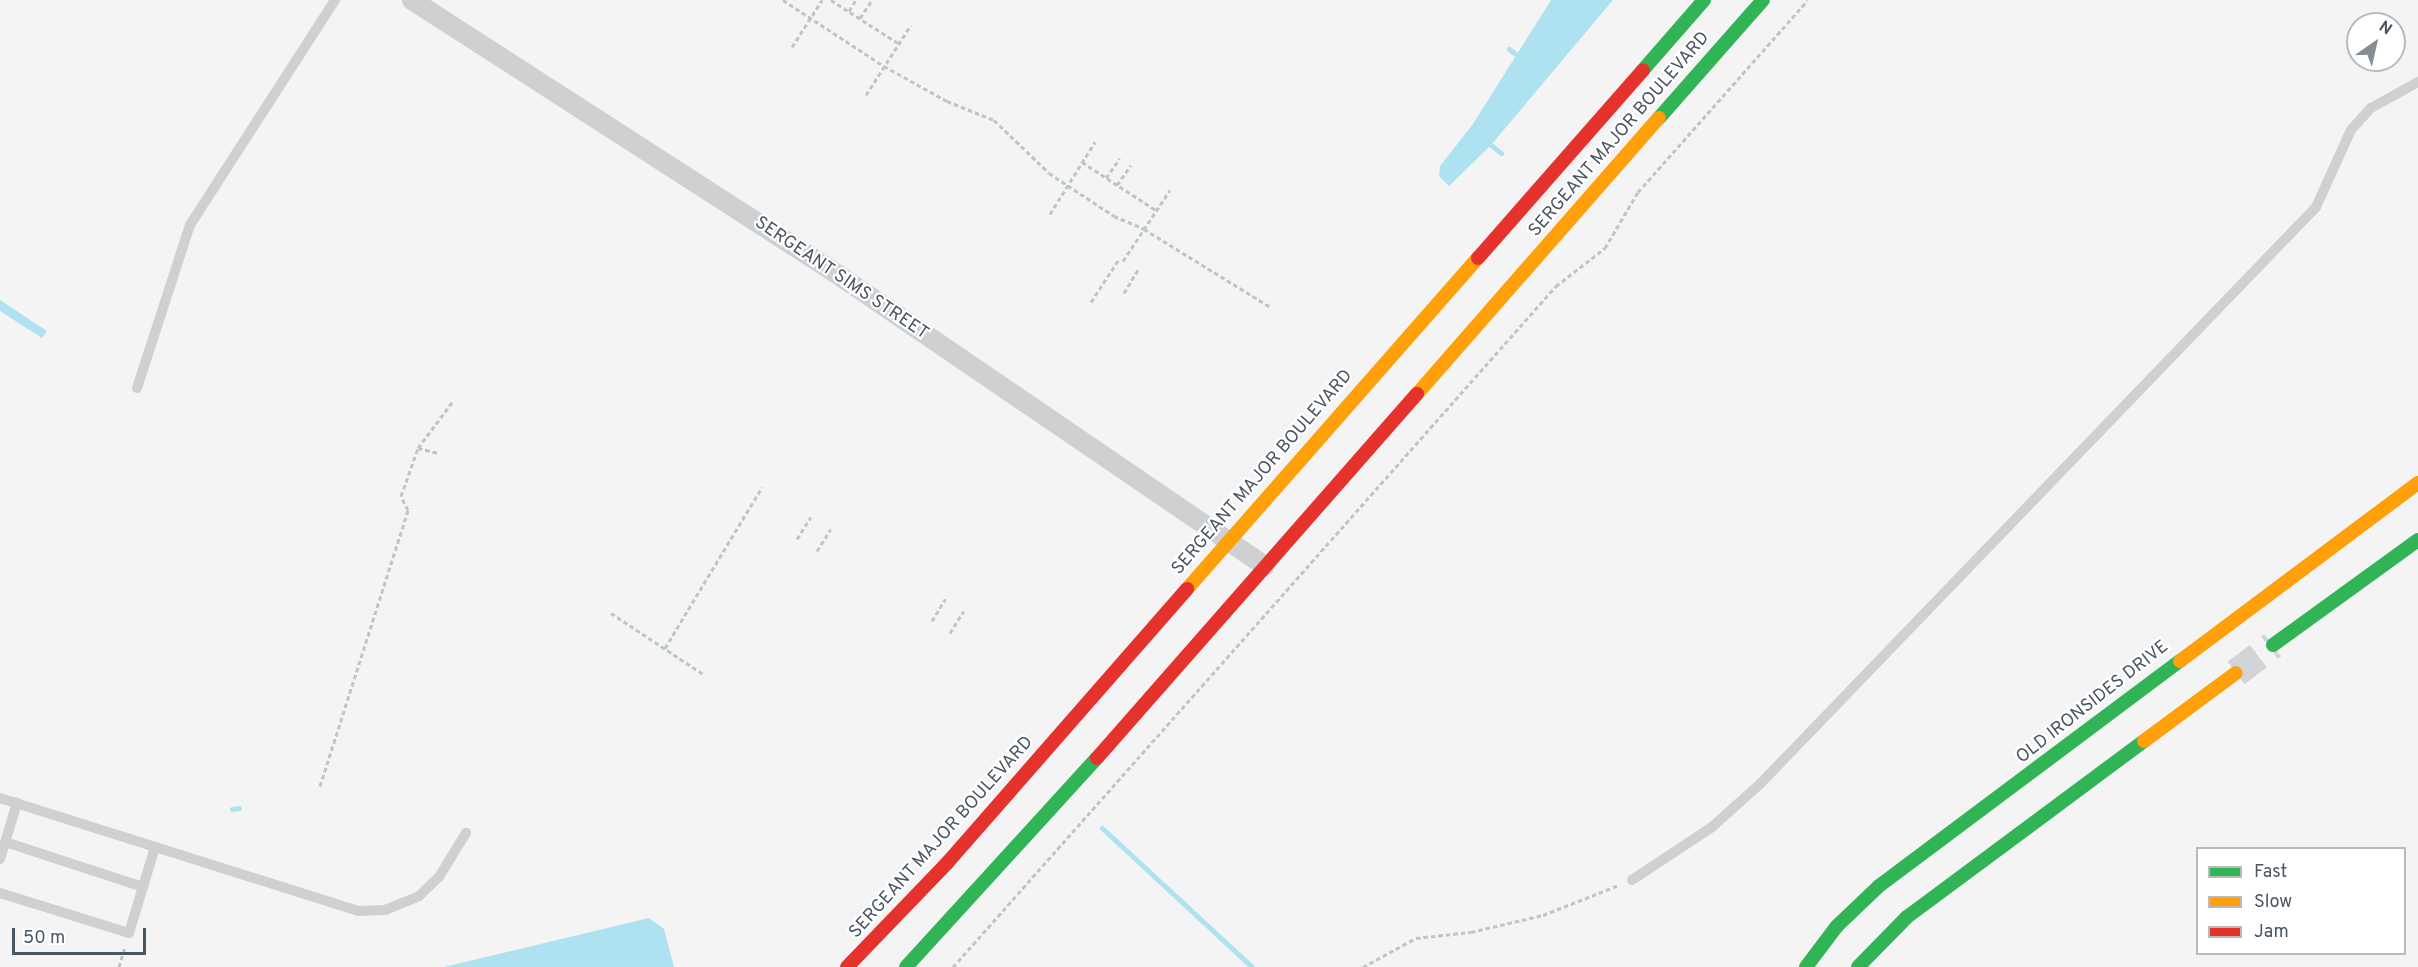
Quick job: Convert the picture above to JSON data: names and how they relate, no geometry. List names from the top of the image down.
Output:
{
  "streets": {
    "street": ["SERGEANT MAJOR BOULEVARD", "SERGEANT SIMS STREET", "OLD IRONSIDES DRIVE"]
  },
  "crossings": [
    ["SERGEANT MAJOR BOULEVARD", "SERGEANT SIMS STREET"]
  ],
  "legend": ["Fast", "Slow", "Jam"],
  "scale_bar": "50 m",
  "north": "top right"
}
